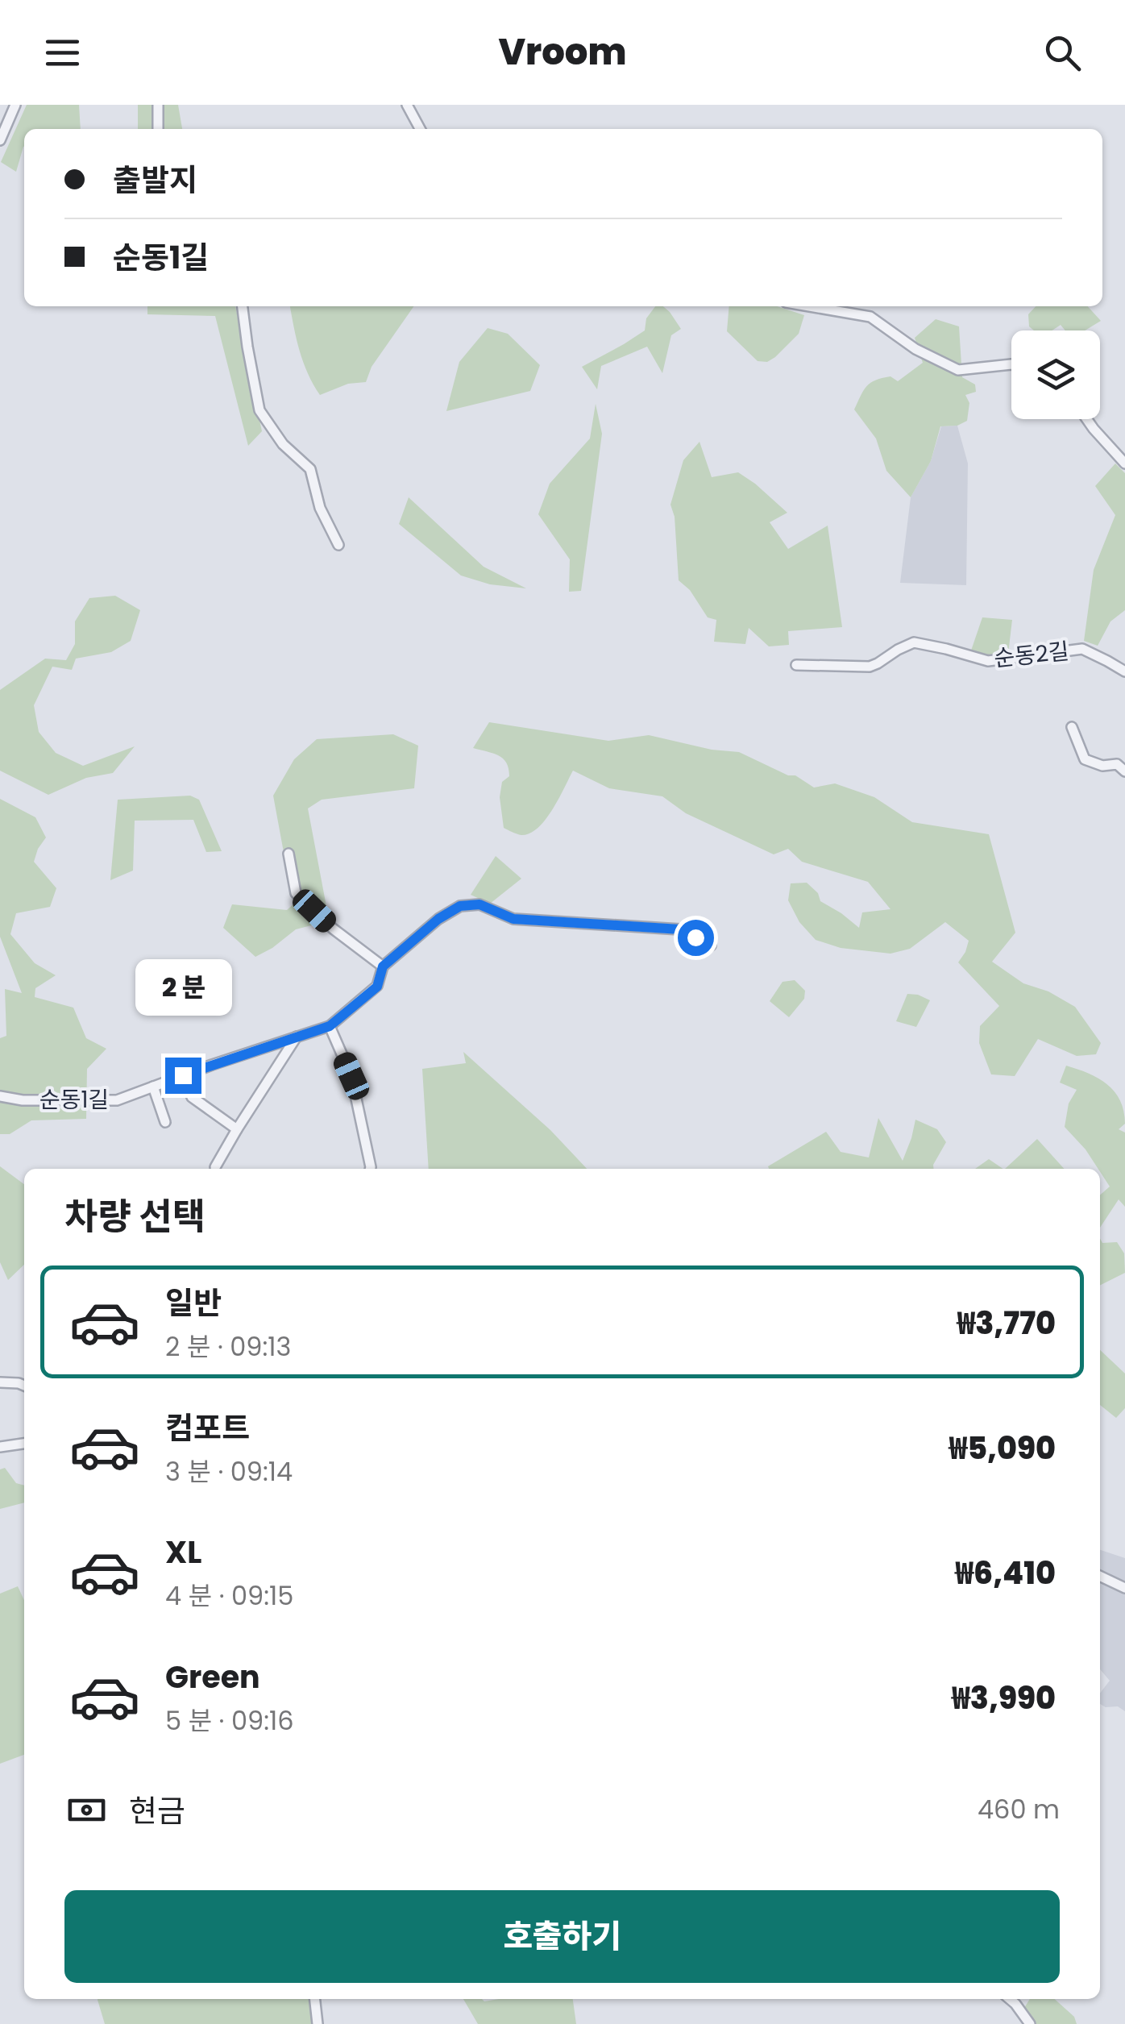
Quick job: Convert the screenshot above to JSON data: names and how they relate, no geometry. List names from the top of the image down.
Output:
{
  "streets": {
    "street": ["순동2길", "순동1길"]
  },
  "page": {
    "header": "Vroom",
    "banner": ["출발지", "순동1길"],
    "bubble": "2 분",
    "heading": "차량 선택",
    "list": [
      {
        "name": "일반",
        "note": "2 분 · 09:13",
        "value": "₩3,770"
      },
      {
        "name": "컴포트",
        "note": "3 분 · 09:14",
        "value": "₩5,090"
      },
      {
        "name": "XL",
        "note": "4 분 · 09:15",
        "value": "₩6,410"
      },
      {
        "name": "Green",
        "note": "5 분 · 09:16",
        "value": "₩3,990"
      }
    ],
    "pay": ["현금", "460 m"],
    "buttons": "호출하기"
  }
}
